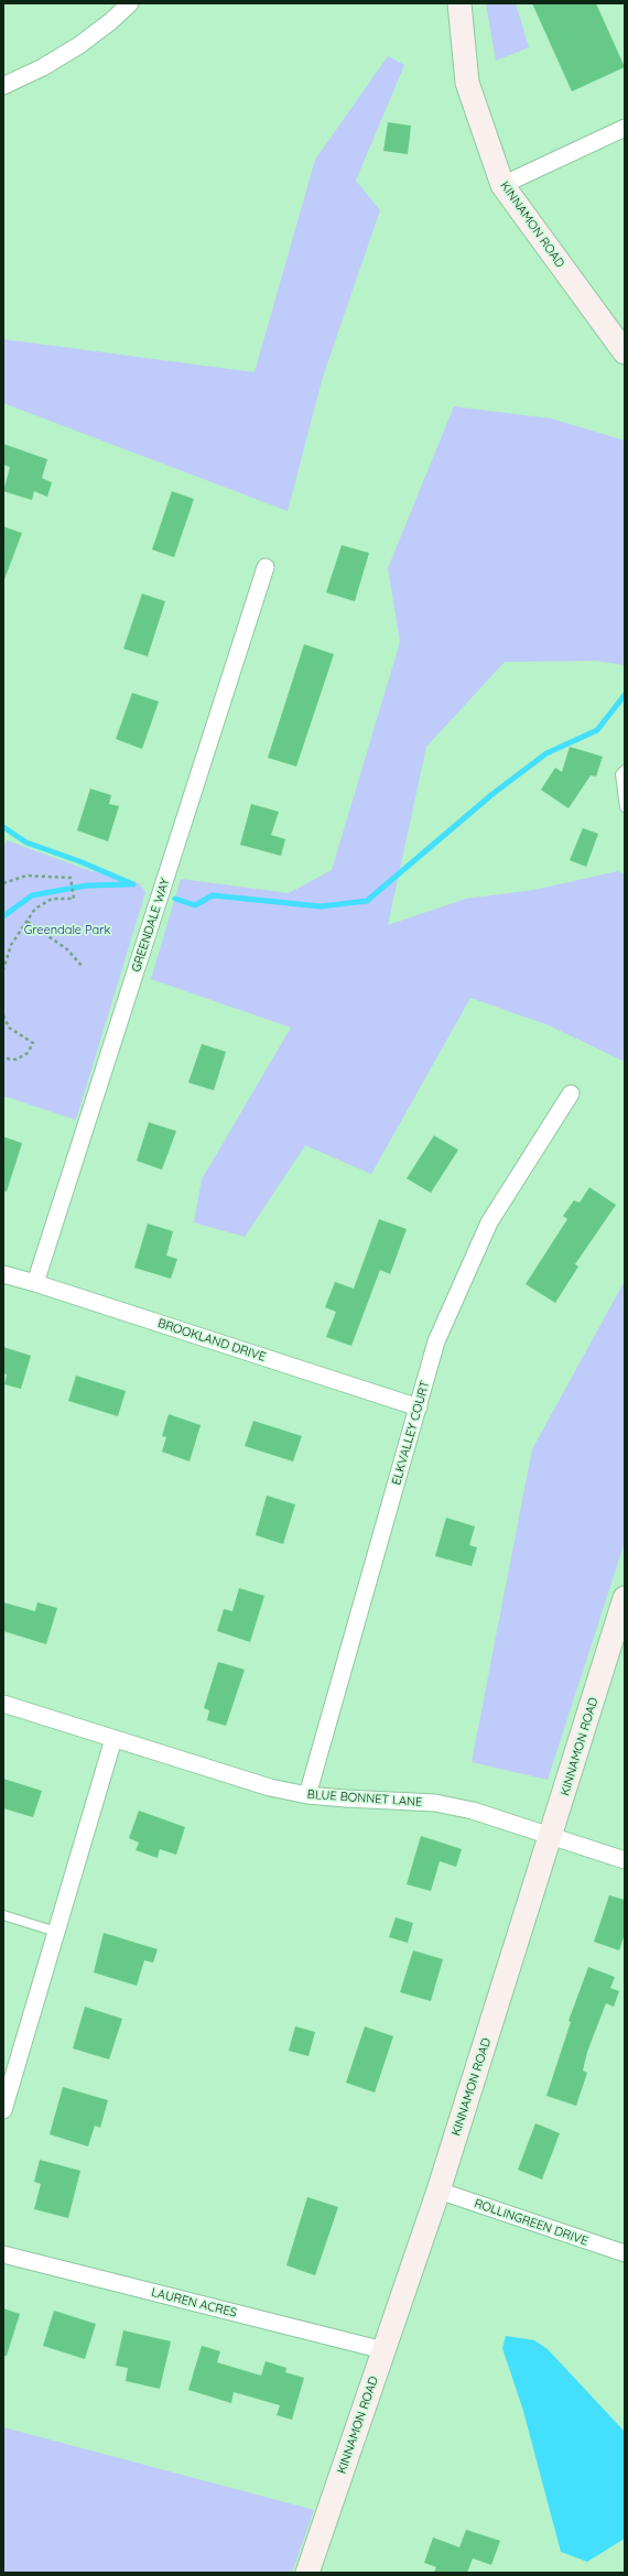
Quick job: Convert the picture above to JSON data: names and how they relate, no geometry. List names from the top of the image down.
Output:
{
  "streets": {
    "main road": ["KINNAMON ROAD"],
    "street": [
      "GREENDALE WAY",
      "BROOKLAND DRIVE",
      "ELKVALLEY COURT",
      "BLUE BONNET LANE",
      "ROLLINGREEN DRIVE",
      "LAUREN ACRES"
    ]
  },
  "crossings": [
    ["KINNAMON ROAD", "BLUE BONNET LANE"],
    ["KINNAMON ROAD", "ROLLINGREEN DRIVE"],
    ["KINNAMON ROAD", "LAUREN ACRES"],
    ["GREENDALE WAY", "BROOKLAND DRIVE"],
    ["BROOKLAND DRIVE", "ELKVALLEY COURT"],
    ["ELKVALLEY COURT", "BLUE BONNET LANE"]
  ],
  "parks": ["Greendale Park"]
}
